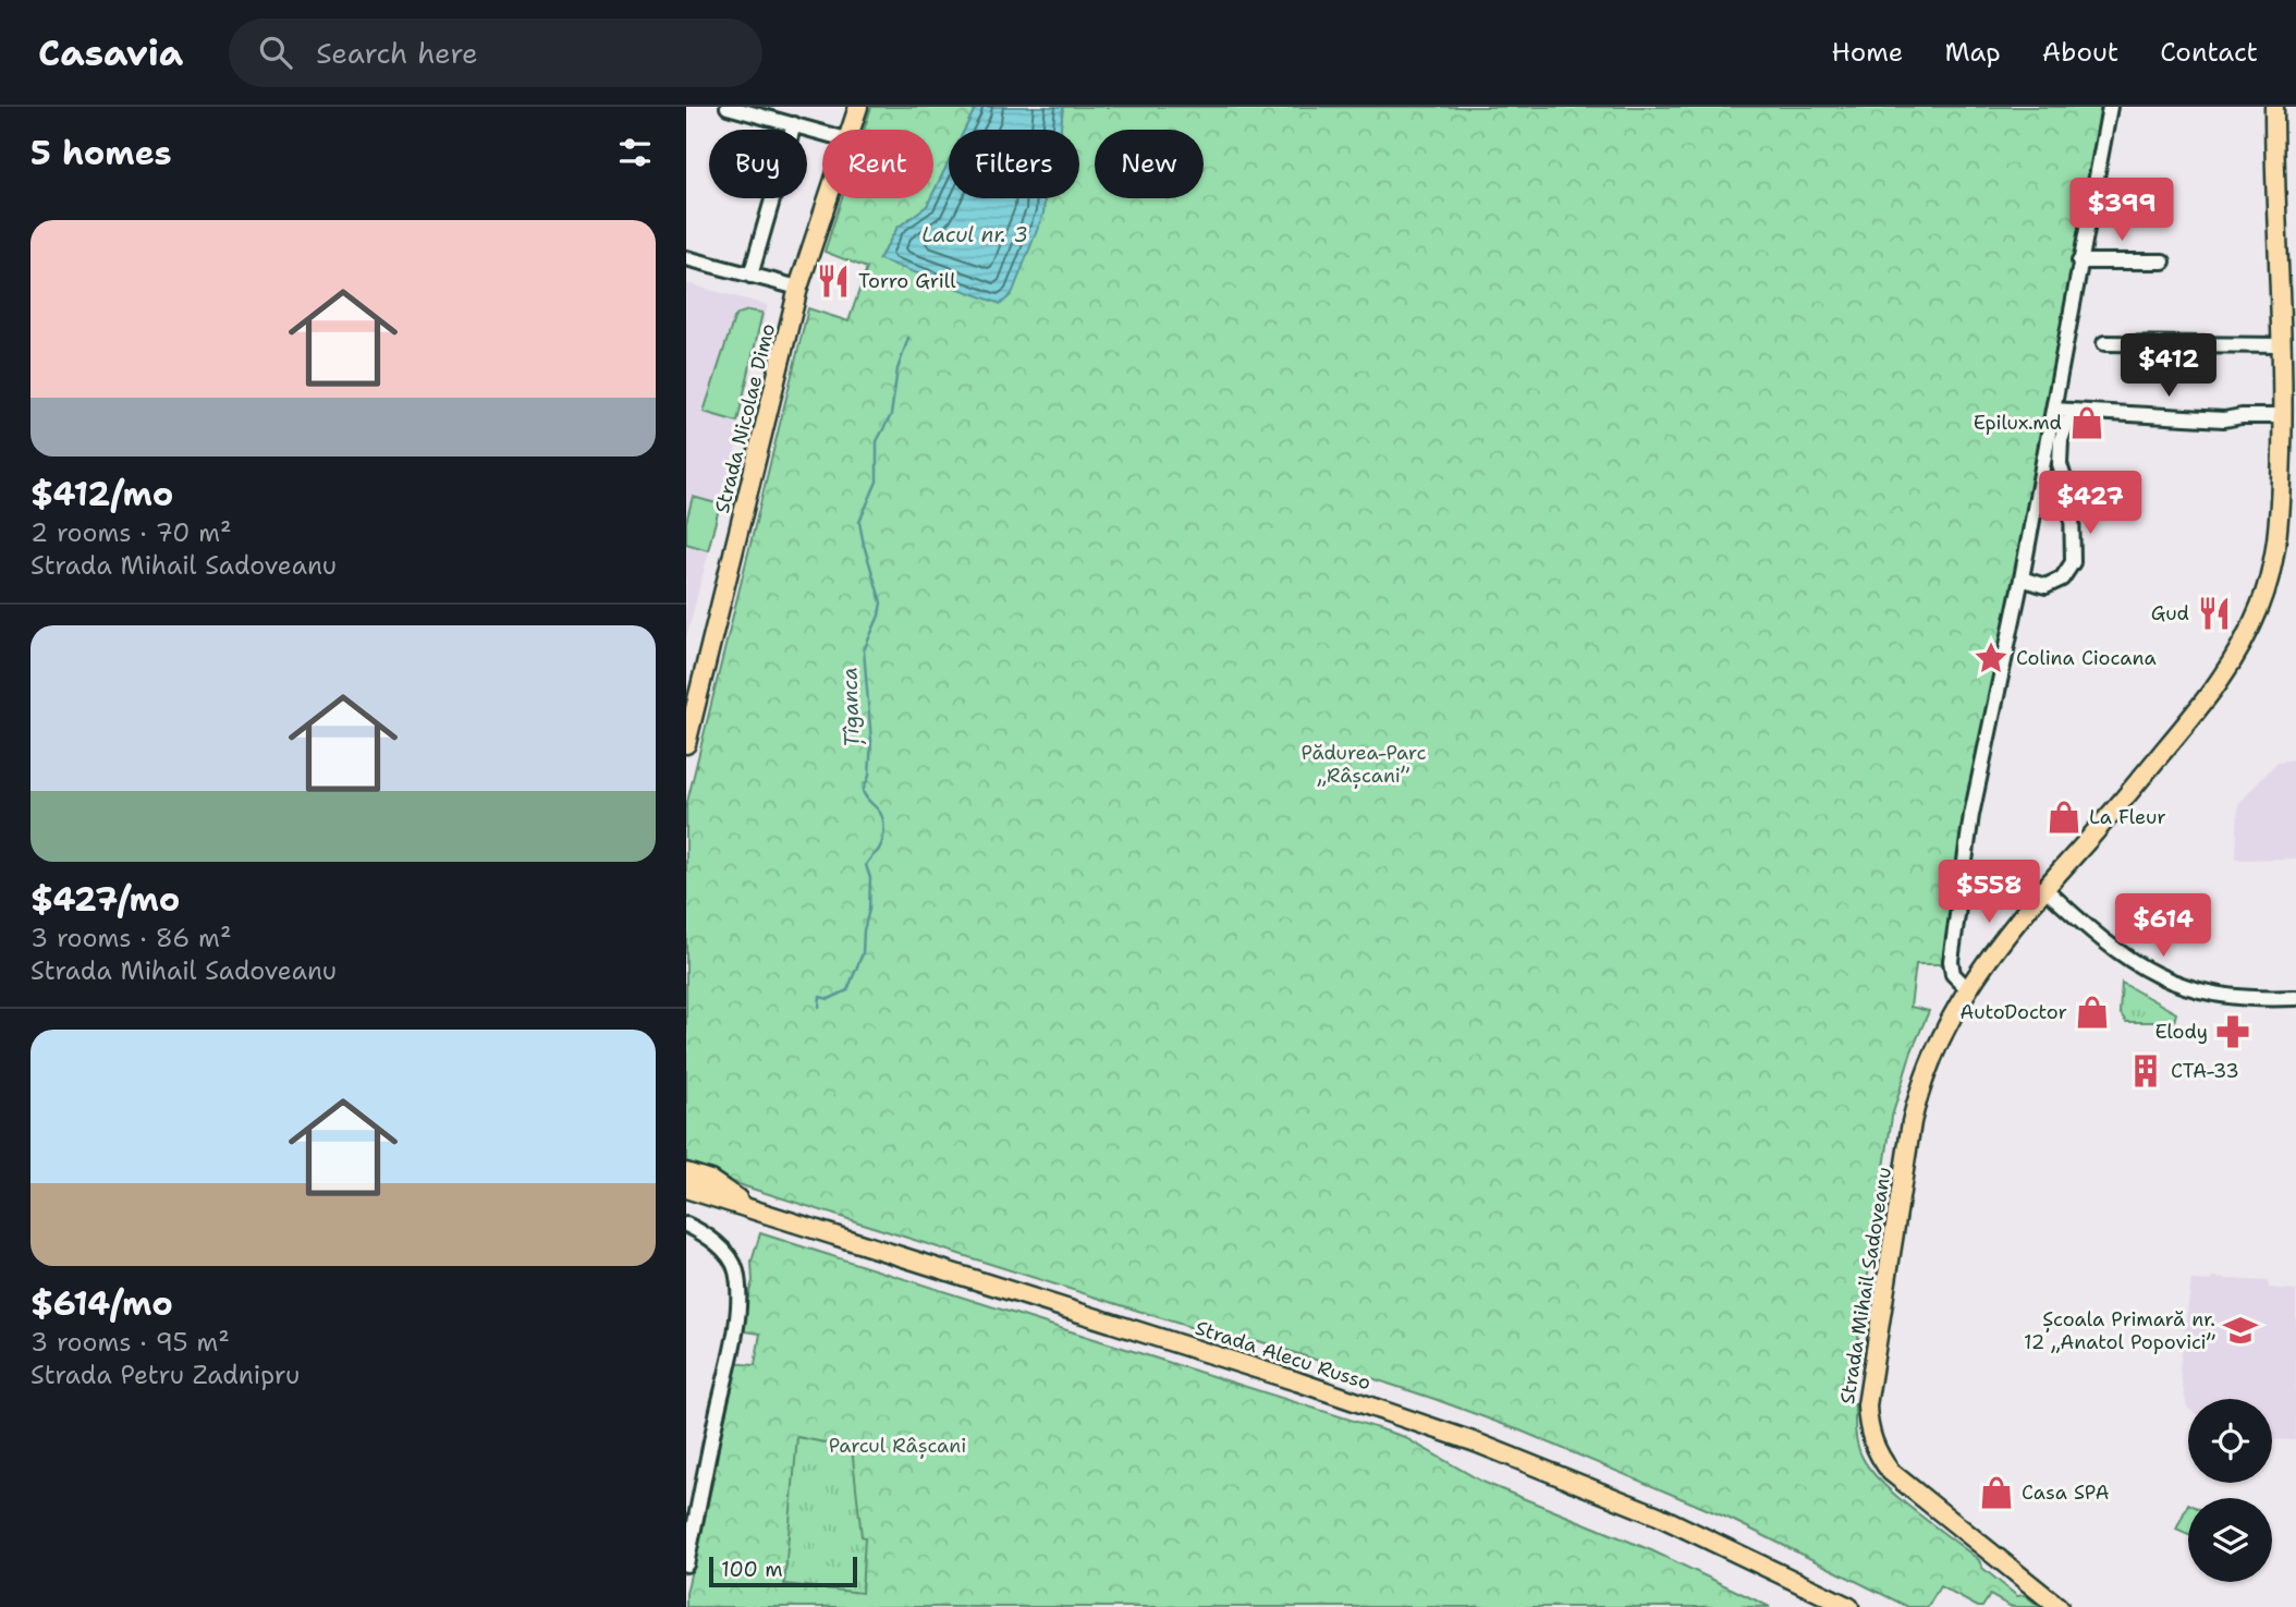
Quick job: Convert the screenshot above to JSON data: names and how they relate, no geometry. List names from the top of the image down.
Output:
{
  "streets": {
    "main road": ["Strada Nicolae Dimo", "Strada Mihail Sadoveanu", "Strada Alecu Russo"]
  },
  "water": ["Lacul nr. 3", "Țîganca"],
  "parks": ["Pădurea-Parc „Râșcani”", "Parcul Râșcani"],
  "places": {
    "restaurant": ["Torro Grill", "Gud"],
    "shop": [
      "Epilux.md",
      "La Fleur",
      "AutoDoctor",
      "Casa SPA"
    ],
    "place": ["Colina Ciocana"],
    "pharmacy": ["Elody"],
    "building": ["CTA-33"],
    "school or university": ["Școala Primară nr. 12 „Anatol Popovici”"]
  },
  "scale_bar": "100 m",
  "page": {
    "header": "Casavia",
    "search": "Search here",
    "nav": [
      "Home",
      "Map",
      "About",
      "Contact"
    ],
    "heading": "5 homes",
    "chip": [
      "Buy",
      "Rent",
      "Filters",
      "New"
    ],
    "price": [
      "$399",
      "$412",
      "$427",
      "$558",
      "$614"
    ],
    "list": [
      {
        "name": "$412/mo",
        "note": "2 rooms · 70 m² · Strada Mihail Sadoveanu"
      },
      {
        "name": "$427/mo",
        "note": "3 rooms · 86 m² · Strada Mihail Sadoveanu"
      },
      {
        "name": "$614/mo",
        "note": "3 rooms · 95 m² · Strada Petru Zadnipru"
      }
    ],
    "scale": "100 m"
  }
}
